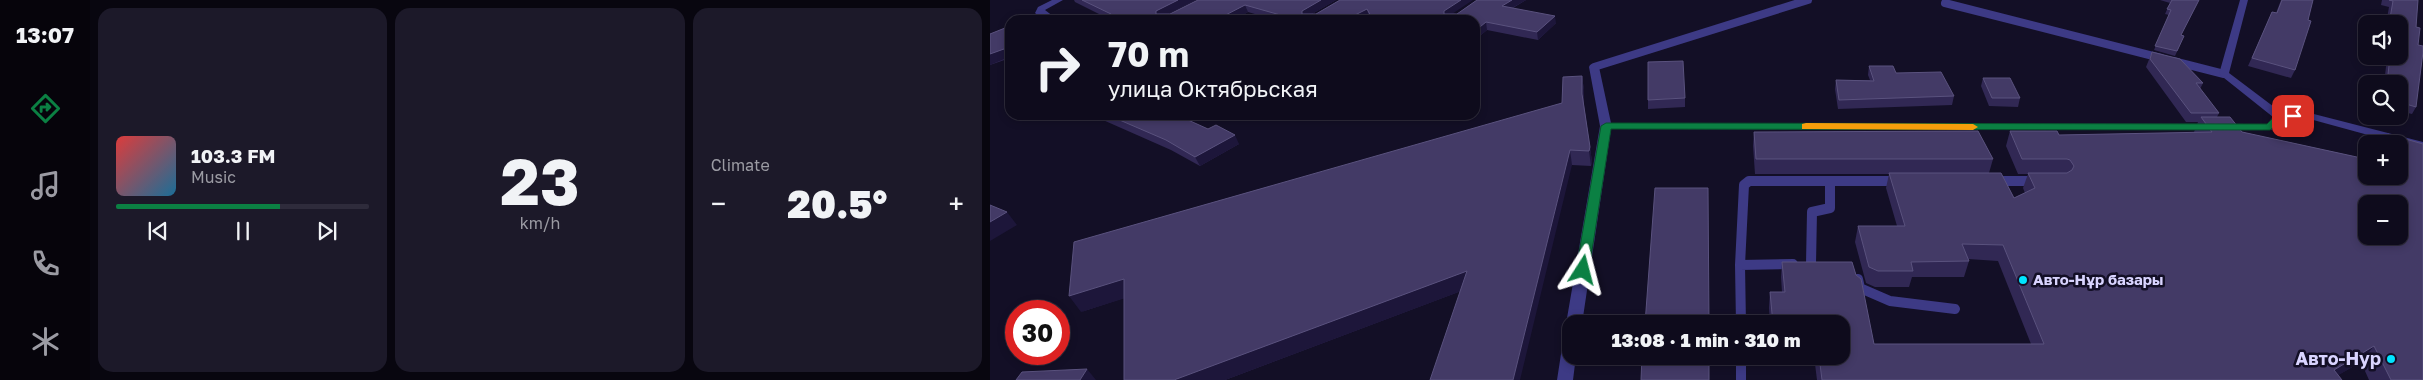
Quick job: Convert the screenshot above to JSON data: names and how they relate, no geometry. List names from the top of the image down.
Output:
{
  "places": ["Авто-Нұр базары", "Авто-Нур"],
  "page": {
    "tabs": "13:07",
    "tile": [
      ["23", "km/h"],
      "Climate"
    ],
    "map_buttons": ["+", "−"],
    "turn": ["70 m", "улица Октябрьская"],
    "song": ["103.3 FM", "Music"],
    "heat": ["−", "20.5°", "+"],
    "limit": "30",
    "trip": "13:08 · 1 min · 310 m"
  }
}
